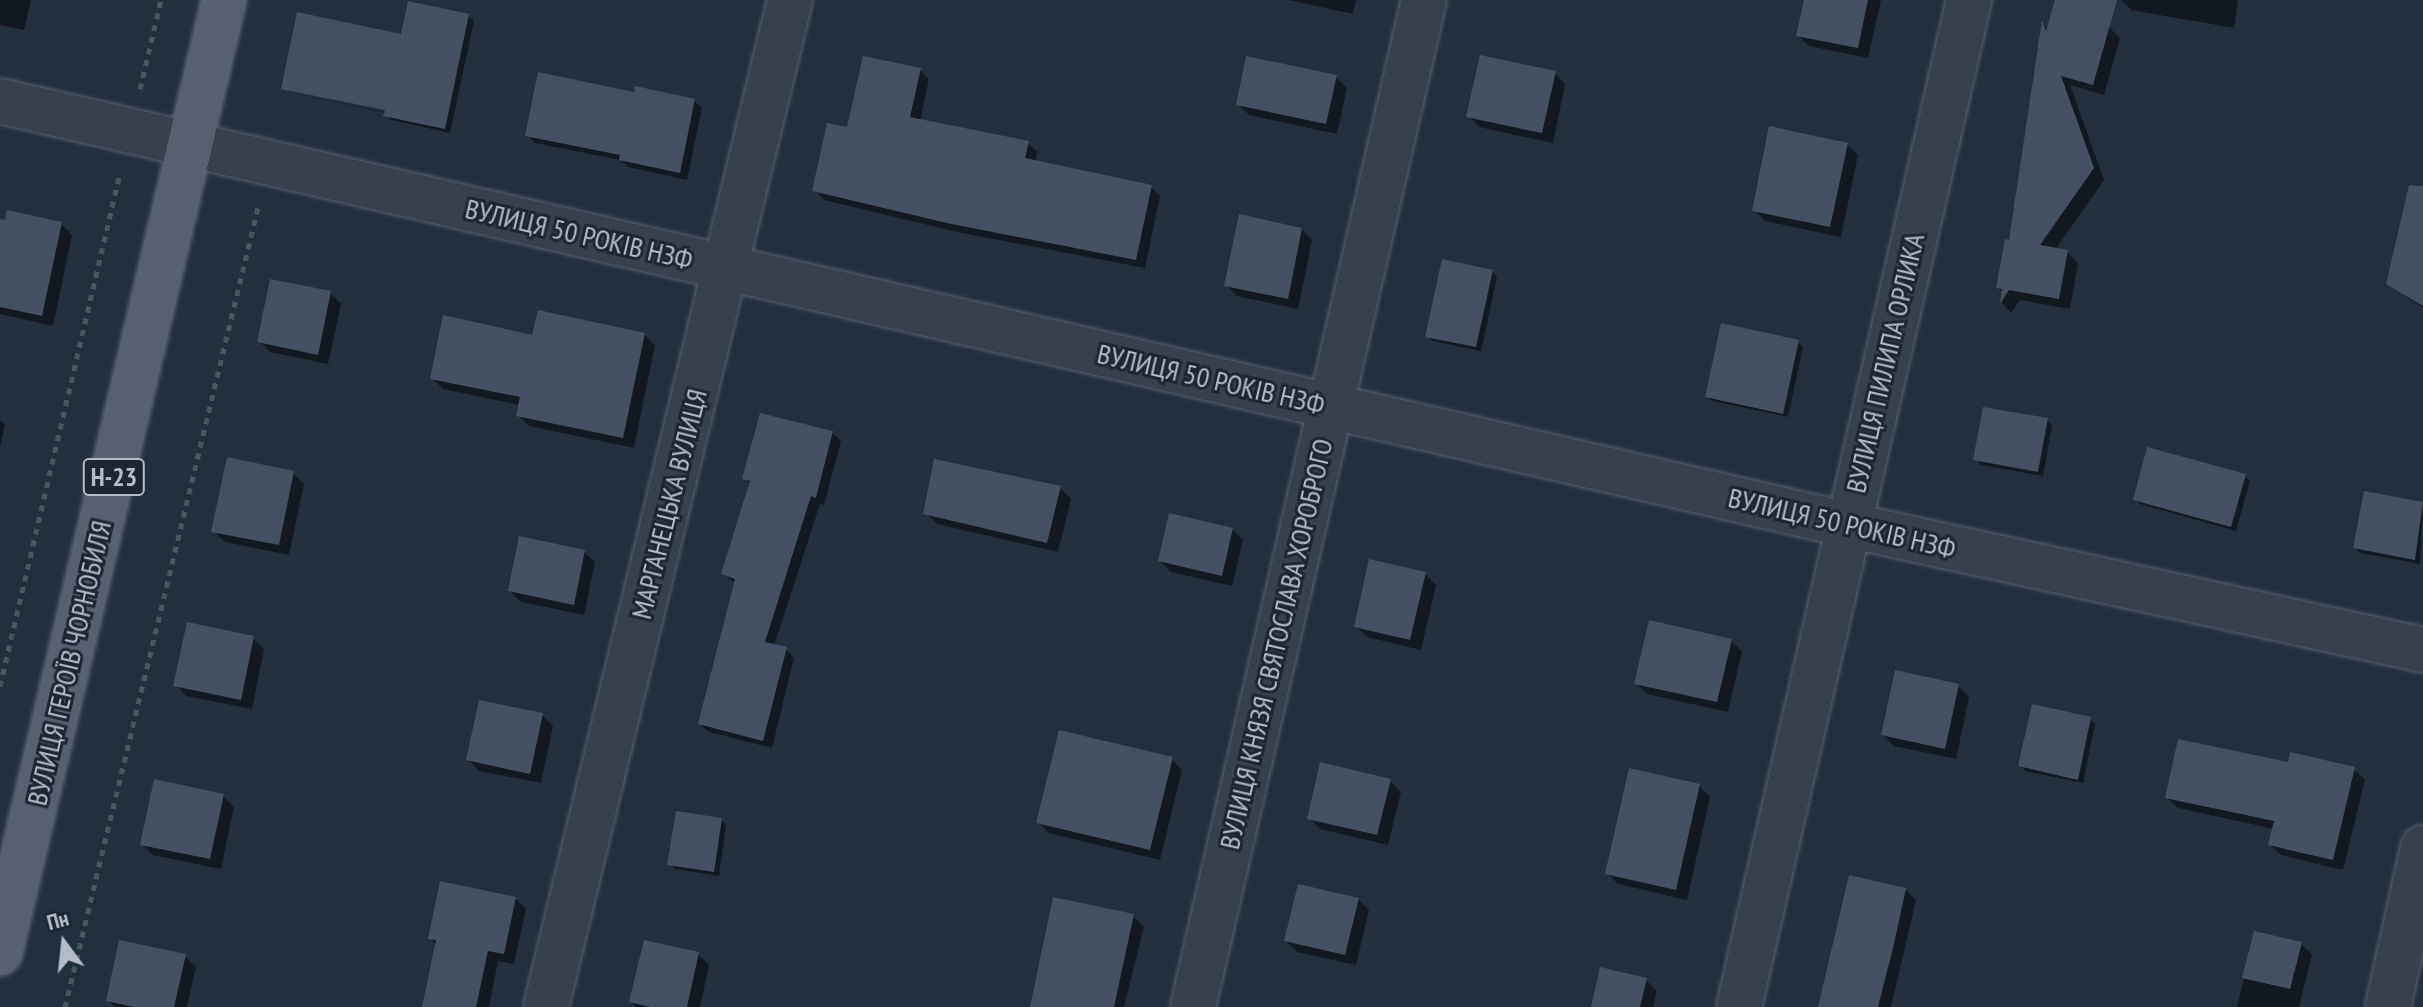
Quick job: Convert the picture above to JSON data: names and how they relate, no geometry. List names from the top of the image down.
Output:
{
  "streets": {
    "main road": ["Н-23", "ВУЛИЦЯ ГЕРОЇВ ЧОРНОБИЛЯ"],
    "street": [
      "ВУЛИЦЯ 50 РОКІВ НЗФ",
      "ВУЛИЦЯ ПИЛИПА ОРЛИКА",
      "МАРГАНЕЦЬКА ВУЛИЦЯ",
      "ВУЛИЦЯ КНЯЗЯ СВЯТОСЛАВА ХОРОБРОГО"
    ]
  },
  "crossings": [
    ["ВУЛИЦЯ 50 РОКІВ НЗФ", "ВУЛИЦЯ ПИЛИПА ОРЛИКА"],
    ["ВУЛИЦЯ 50 РОКІВ НЗФ", "МАРГАНЕЦЬКА ВУЛИЦЯ"],
    ["ВУЛИЦЯ 50 РОКІВ НЗФ", "ВУЛИЦЯ КНЯЗЯ СВЯТОСЛАВА ХОРОБРОГО"],
    ["ВУЛИЦЯ 50 РОКІВ НЗФ", "ВУЛИЦЯ ГЕРОЇВ ЧОРНОБИЛЯ"]
  ],
  "north": "top"
}
